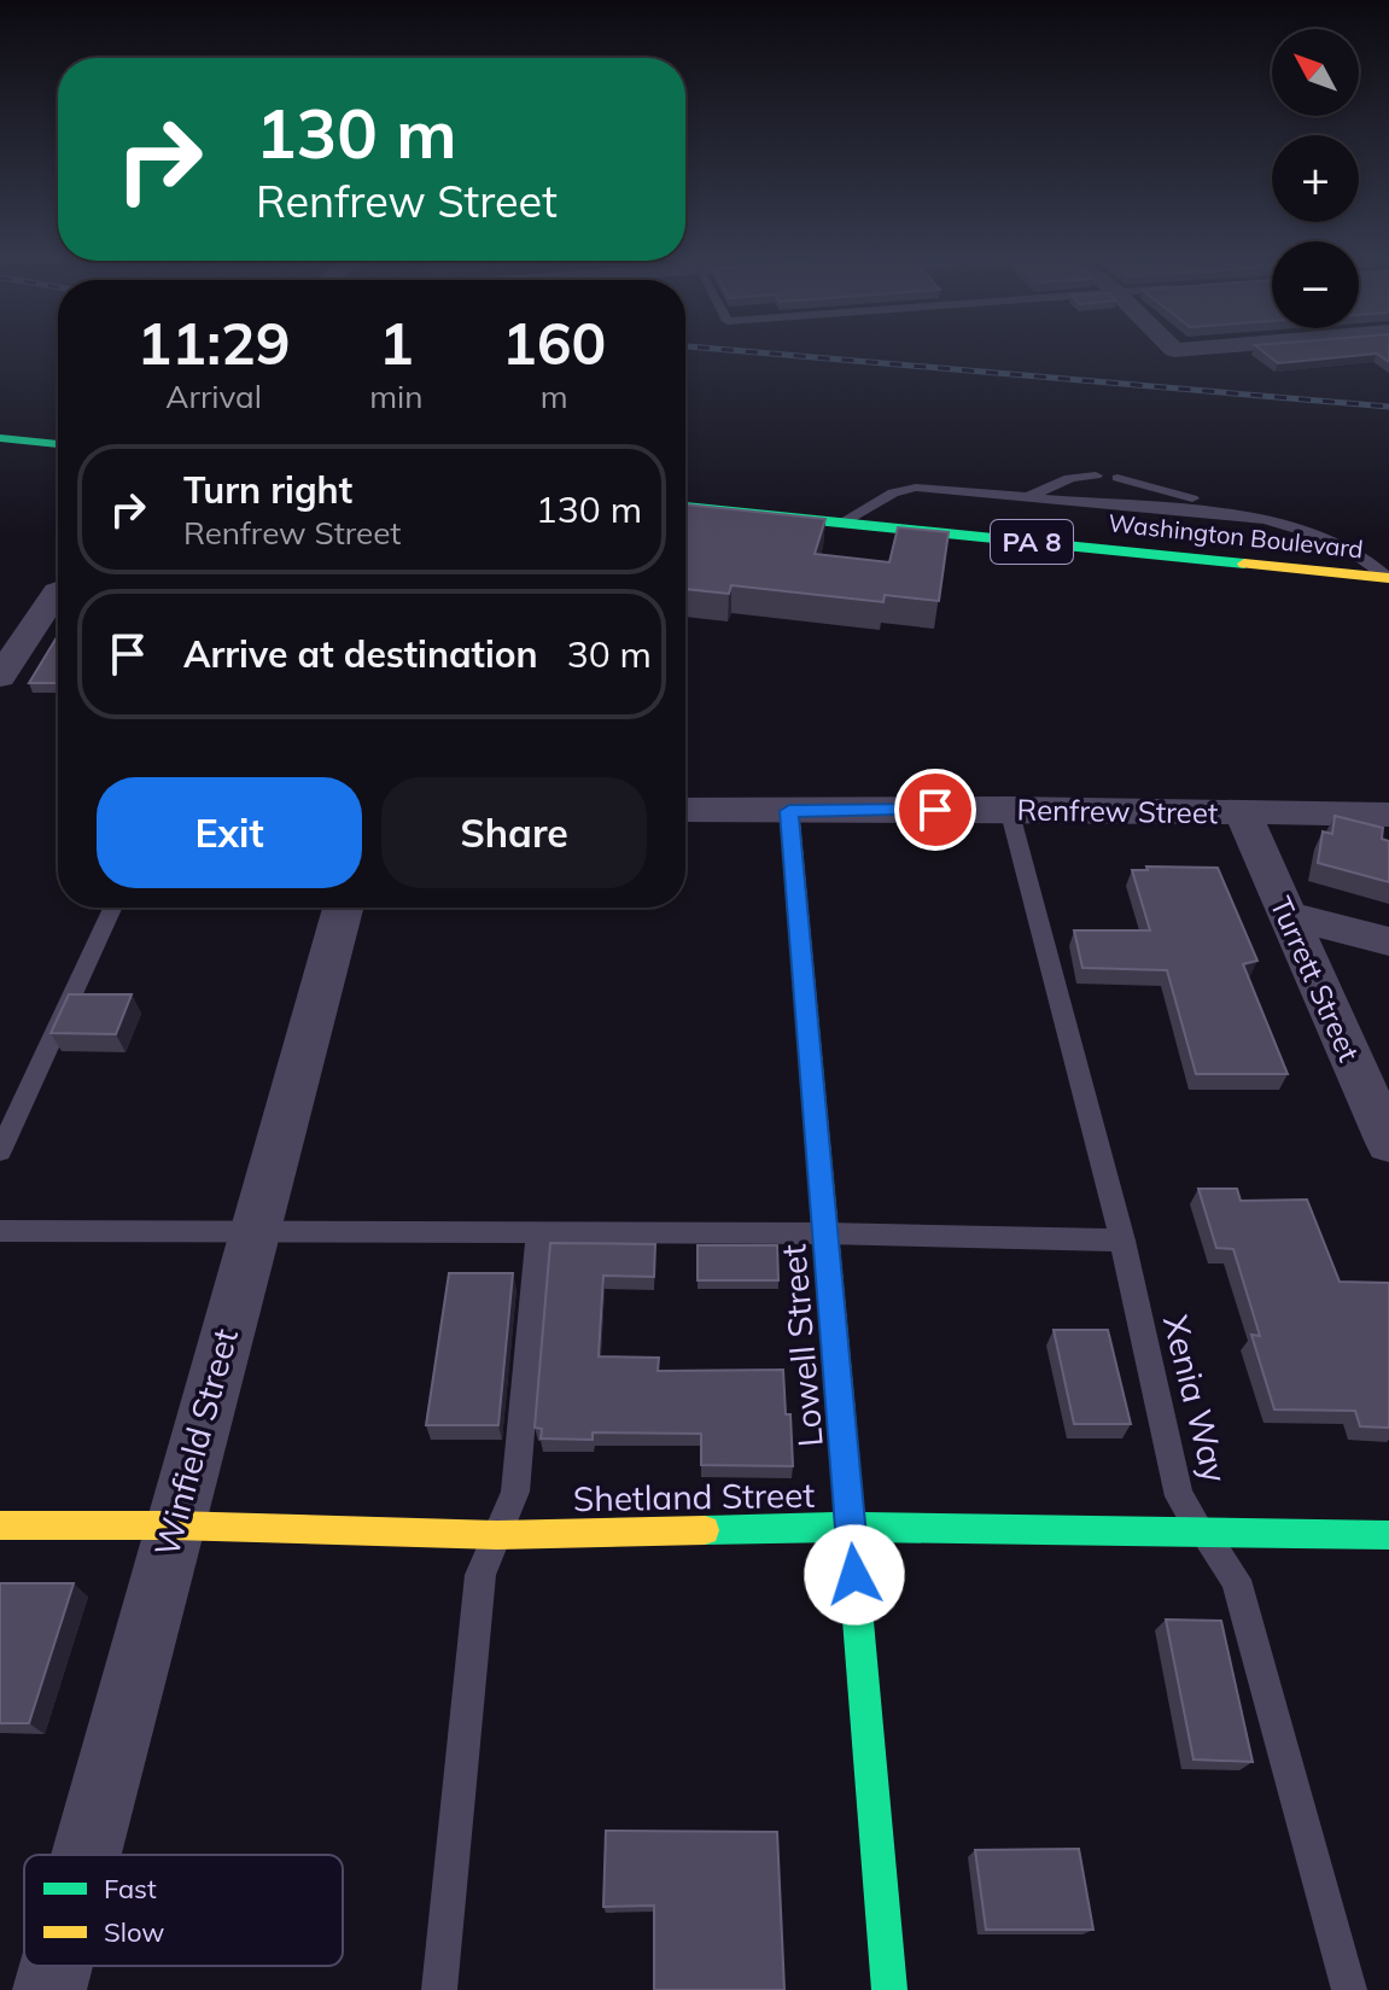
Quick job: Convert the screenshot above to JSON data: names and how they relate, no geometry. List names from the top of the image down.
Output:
{
  "streets": {
    "main road": [
      "Washington Boulevard",
      "PA 8",
      "Lowell Street",
      "Shetland Street"
    ],
    "street": ["Renfrew Street", "Turrett Street", "Winfield Street"],
    "lane": ["Xenia Way"]
  },
  "crossings": [
    ["Renfrew Street", "Turrett Street"],
    ["Renfrew Street", "Lowell Street"],
    ["Renfrew Street", "Xenia Way"],
    ["Lowell Street", "Shetland Street"],
    ["Xenia Way", "Shetland Street"],
    ["Winfield Street", "Shetland Street"]
  ],
  "legend": ["Fast", "Slow"],
  "north": "top left",
  "page": {
    "map_buttons": ["+", "−"],
    "turn": ["130 m", "Renfrew Street"],
    "eta": [
      "11:29",
      "Arrival",
      "1",
      "min",
      "160",
      "m"
    ],
    "list": [
      {
        "name": "Turn right",
        "note": "Renfrew Street",
        "value": "130 m"
      },
      {
        "name": "Arrive at destination",
        "value": "30 m"
      }
    ],
    "buttons": ["Exit", "Share"]
  }
}
